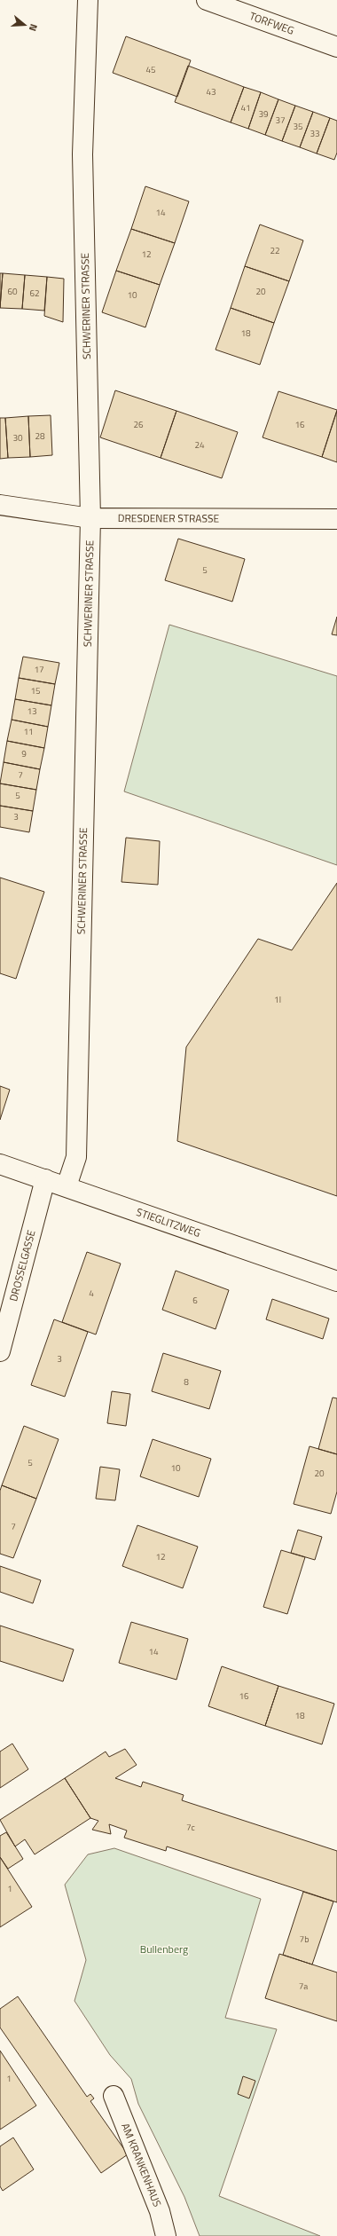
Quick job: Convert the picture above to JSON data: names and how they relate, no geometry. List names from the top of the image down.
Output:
{
  "streets": {
    "street": [
      "TORFWEG",
      "SCHWERINER STRASSE",
      "DRESDENER STRASSE",
      "STIEGLITZWEG",
      "DROSSELGASSE",
      "AM KRANKENHAUS"
    ]
  },
  "crossings": [
    ["SCHWERINER STRASSE", "DRESDENER STRASSE"],
    ["SCHWERINER STRASSE", "STIEGLITZWEG"],
    ["STIEGLITZWEG", "DROSSELGASSE"]
  ],
  "parks": ["Bullenberg"],
  "house_numbers": [
    "45",
    "43",
    "41",
    "39",
    "37",
    "35",
    "33",
    "14",
    "22",
    "12",
    "60",
    "20",
    "62",
    "10",
    "18",
    "26",
    "16",
    "28",
    "30",
    "24",
    "5",
    "17",
    "15",
    "13",
    "11",
    "9",
    "7",
    "5",
    "3",
    "1l",
    "4",
    "6",
    "3",
    "8",
    "5",
    "10",
    "20",
    "7",
    "12",
    "14",
    "16",
    "18",
    "7c",
    "1",
    "7b",
    "7a",
    "1"
  ],
  "north": "right"
}
